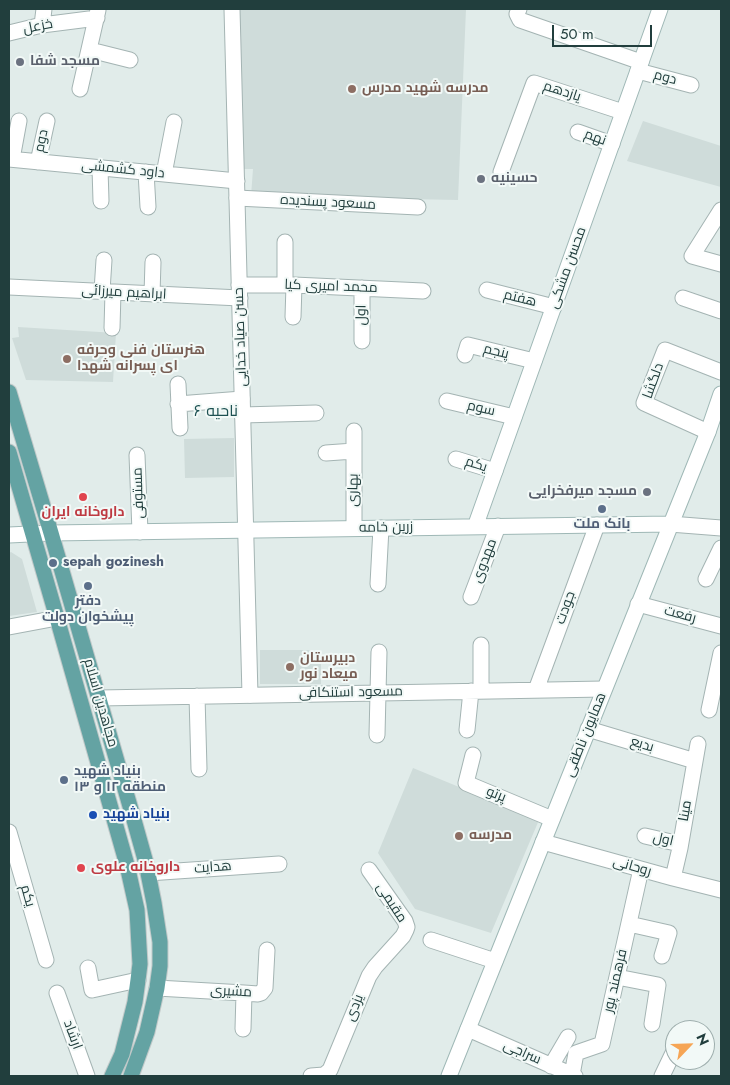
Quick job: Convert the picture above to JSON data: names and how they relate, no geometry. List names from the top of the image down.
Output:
{
  "streets": {
    "main road": ["مجاهدین اسلام"],
    "street": [
      "خزعل",
      "دوم",
      "یازدهم",
      "نهم",
      "داود کشمشی",
      "مسعود پسندیده",
      "محسن مشکی",
      "محمد امیری کیا",
      "ابراهیم میرزائی",
      "هفتم",
      "اول",
      "حسن صیاد خدایی",
      "پنجم",
      "دلگشا",
      "سوم",
      "یکم",
      "بهاری",
      "مستوفی",
      "زرین خامه",
      "مهدوی",
      "جودت",
      "رفعت",
      "مسعود استنکافی",
      "همایون ناطقی",
      "بدیع",
      "پرتو",
      "مینا",
      "روحانی",
      "هدایت",
      "مقیمی",
      "فرهمند پور",
      "مشیری",
      "یزدی",
      "ارشاد",
      "سراجی"
    ]
  },
  "crossings": [
    ["دوم", "داود کشمشی"],
    ["دوم", "محسن مشکی"],
    ["یازدهم", "محسن مشکی"],
    ["نهم", "محسن مشکی"],
    ["داود کشمشی", "حسن صیاد خدایی"],
    ["مسعود پسندیده", "حسن صیاد خدایی"],
    ["محسن مشکی", "هفتم"],
    ["محسن مشکی", "پنجم"],
    ["محسن مشکی", "سوم"],
    ["محسن مشکی", "یکم"],
    ["محسن مشکی", "زرین خامه"],
    ["محمد امیری کیا", "ابراهیم میرزائی"],
    ["محمد امیری کیا", "اول"],
    ["محمد امیری کیا", "حسن صیاد خدایی"],
    ["ابراهیم میرزائی", "حسن صیاد خدایی"],
    ["اول", "مینا"],
    ["حسن صیاد خدایی", "زرین خامه"],
    ["حسن صیاد خدایی", "مسعود استنکافی"],
    ["دلگشا", "همایون ناطقی"],
    ["بهاری", "زرین خامه"],
    ["مستوفی", "زرین خامه"],
    ["زرین خامه", "مهدوی"],
    ["زرین خامه", "جودت"],
    ["زرین خامه", "مجاهدین اسلام"],
    ["زرین خامه", "همایون ناطقی"],
    ["جودت", "مسعود استنکافی"],
    ["رفعت", "همایون ناطقی"],
    ["مسعود استنکافی", "مجاهدین اسلام"],
    ["مسعود استنکافی", "همایون ناطقی"],
    ["مجاهدین اسلام", "هدایت"],
    ["مجاهدین اسلام", "مشیری"],
    ["همایون ناطقی", "بدیع"],
    ["همایون ناطقی", "پرتو"],
    ["همایون ناطقی", "روحانی"],
    ["همایون ناطقی", "سراجی"],
    ["بدیع", "مینا"],
    ["مینا", "روحانی"],
    ["روحانی", "فرهمند پور"],
    ["مقیمی", "یزدی"],
    ["فرهمند پور", "سراجی"]
  ],
  "districts": ["ناحیه ۶"],
  "places": [
    "مسجد شفا",
    "مدرسه شهید مدرس",
    "حسینیه",
    "هنرستان فنی وحرفه ای پسرانه شهدا",
    "مسجد میرفخرایی",
    "داروخانه ایران",
    "بانک ملت",
    "sepah gozinesh",
    "دفتر پیشخوان دولت",
    "دبیرستان میعاد نور",
    "بنیاد شهید منطقه ۱۲ و ۱۳",
    "بنیاد شهید",
    "مدرسه",
    "داروخانه علوی"
  ],
  "scale_bar": "50 m",
  "north": "top right"
}
